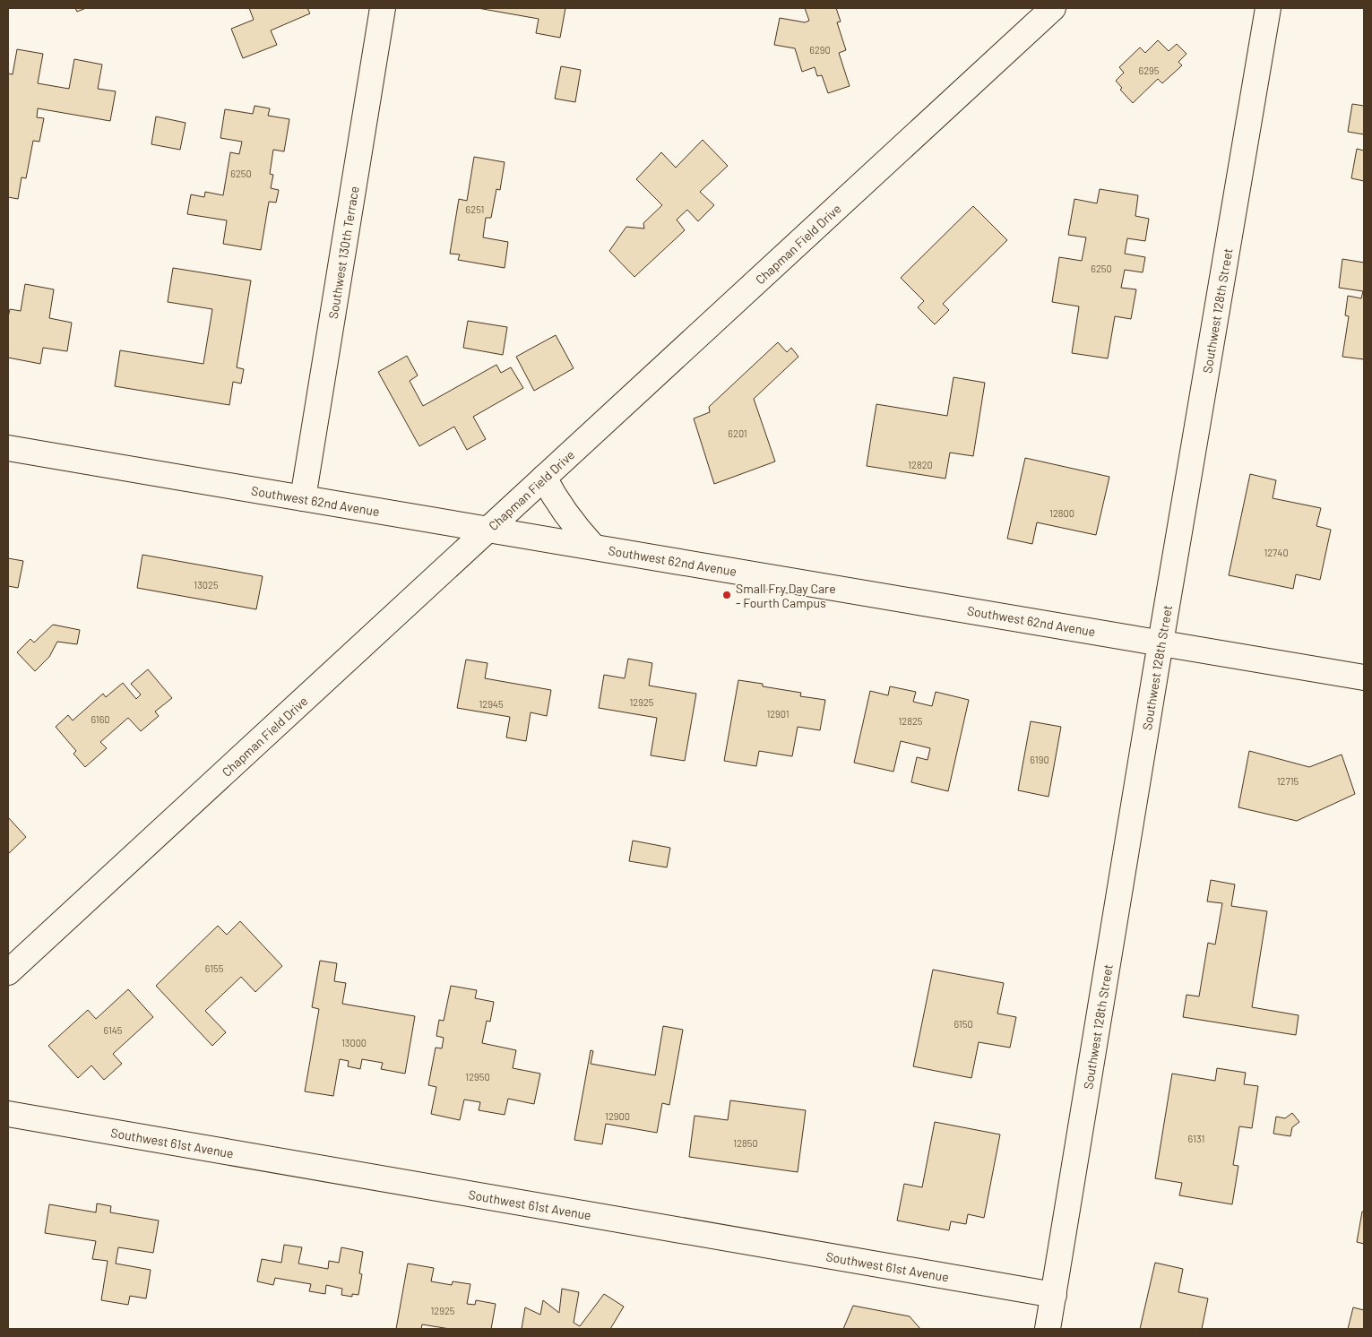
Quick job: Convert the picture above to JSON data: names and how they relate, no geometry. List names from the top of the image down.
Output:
{
  "streets": {
    "street": [
      "Chapman Field Drive",
      "Southwest 130th Terrace",
      "Southwest 128th Street",
      "Southwest 62nd Avenue",
      "Southwest 61st Avenue"
    ]
  },
  "crossings": [
    ["Chapman Field Drive", "Southwest 62nd Avenue"],
    ["Southwest 130th Terrace", "Southwest 62nd Avenue"],
    ["Southwest 128th Street", "Southwest 62nd Avenue"],
    ["Southwest 128th Street", "Southwest 61st Avenue"]
  ],
  "places": ["Small Fry Day Care - Fourth Campus"],
  "house_numbers": [
    "6290",
    "6295",
    "6250",
    "6251",
    "6250",
    "6201",
    "12820",
    "12800",
    "12740",
    "13025",
    "12925",
    "12945",
    "12901",
    "6160",
    "12825",
    "6190",
    "12715",
    "6155",
    "6150",
    "6145",
    "13000",
    "12950",
    "12900",
    "6131",
    "12850",
    "12925"
  ]
}
